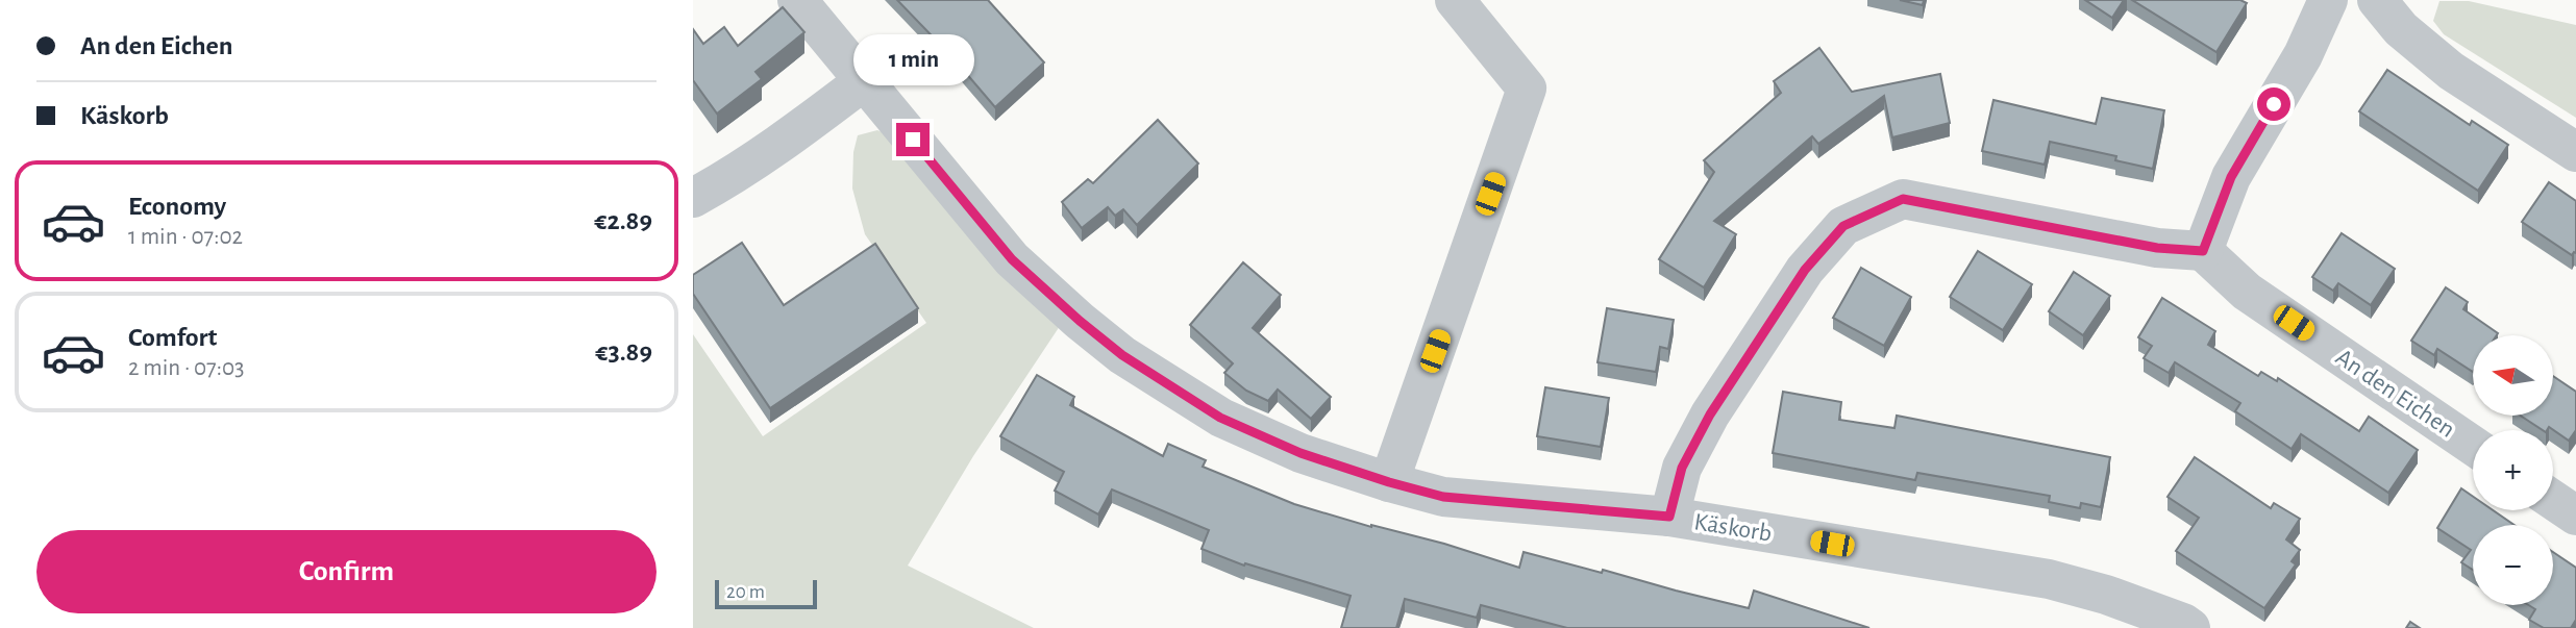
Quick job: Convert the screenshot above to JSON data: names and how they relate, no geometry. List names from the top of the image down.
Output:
{
  "streets": {
    "street": ["An den Eichen", "Käskorb"]
  },
  "scale_bar": "20 m",
  "north": "left",
  "page": {
    "banner": ["An den Eichen", "Käskorb"],
    "bubble": "1 min",
    "list": [
      {
        "name": "Economy",
        "note": "1 min · 07:02",
        "value": "€2.89"
      },
      {
        "name": "Comfort",
        "note": "2 min · 07:03",
        "value": "€3.89"
      }
    ],
    "map_buttons": ["+", "−"],
    "buttons": "Confirm",
    "scale": "20 m"
  }
}
